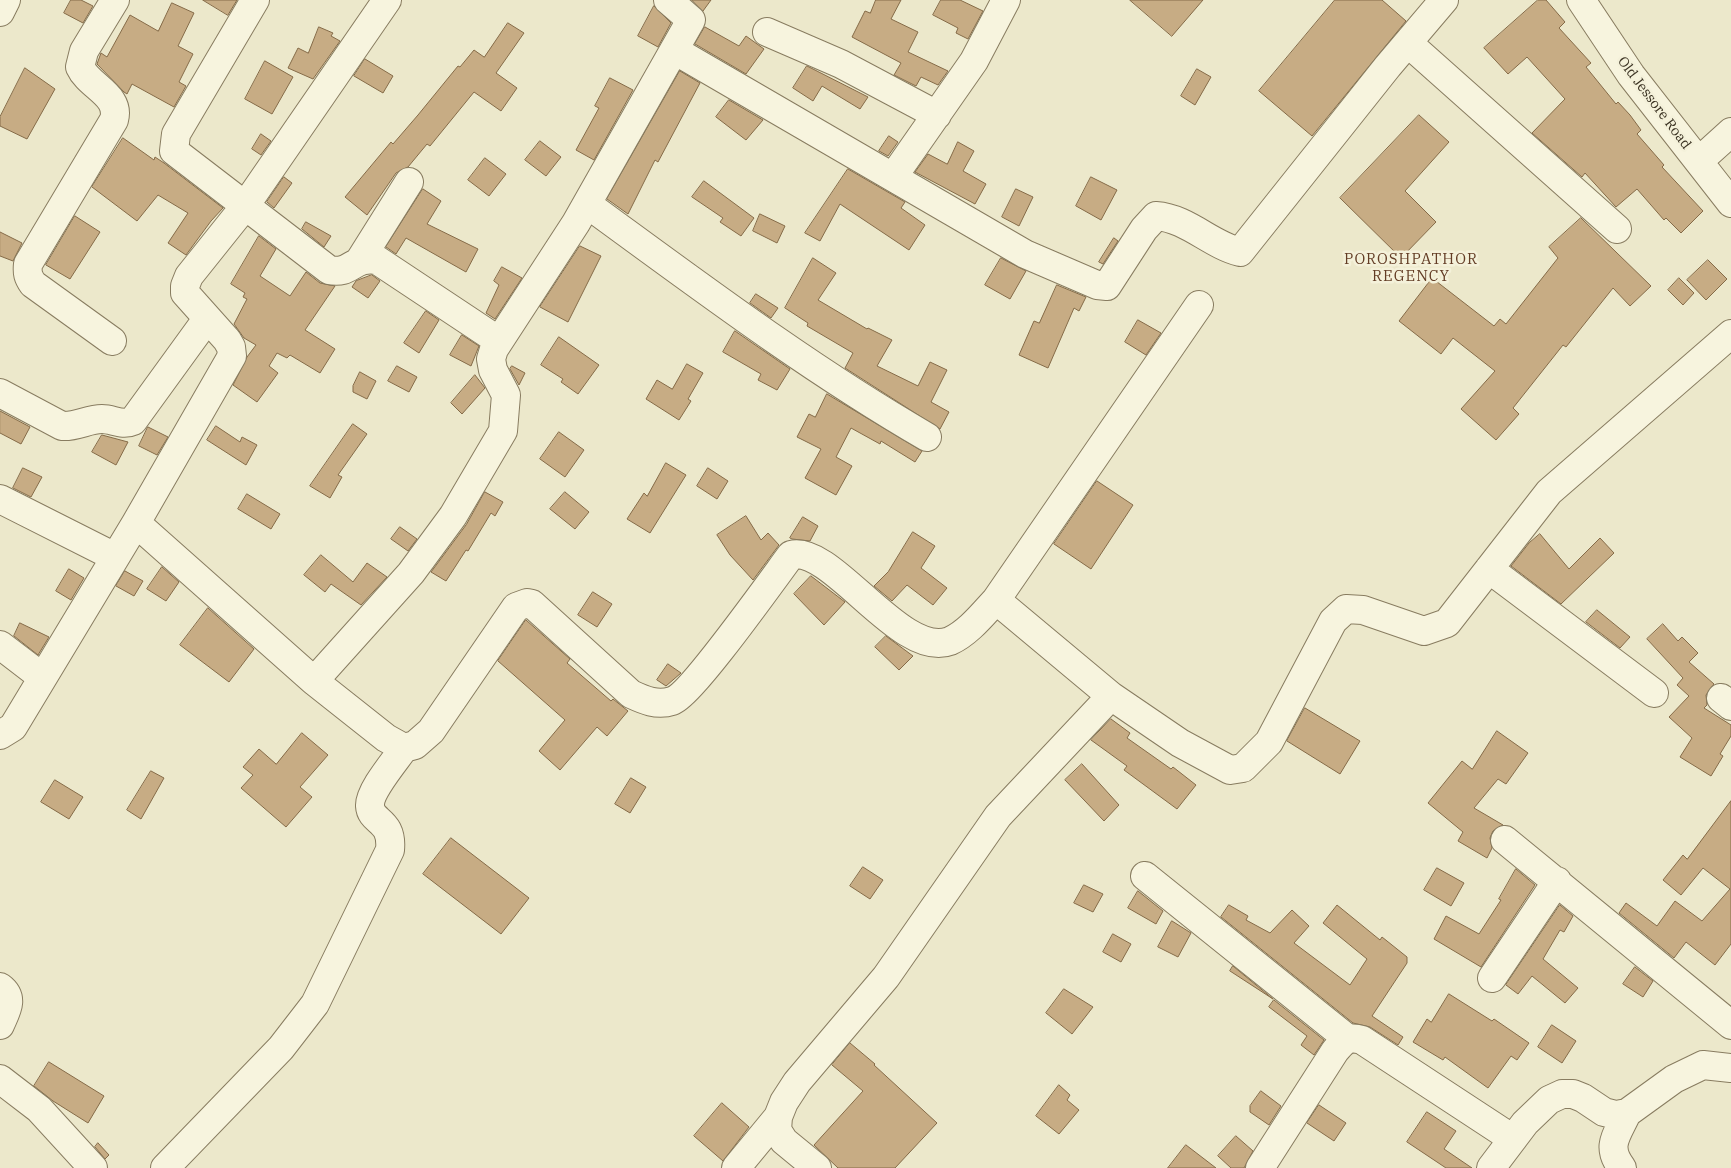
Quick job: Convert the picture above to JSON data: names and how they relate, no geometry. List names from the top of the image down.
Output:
{
  "streets": {
    "street": ["Old Jessore Road"]
  },
  "districts": ["POROSHPATHOR REGENCY"]
}
